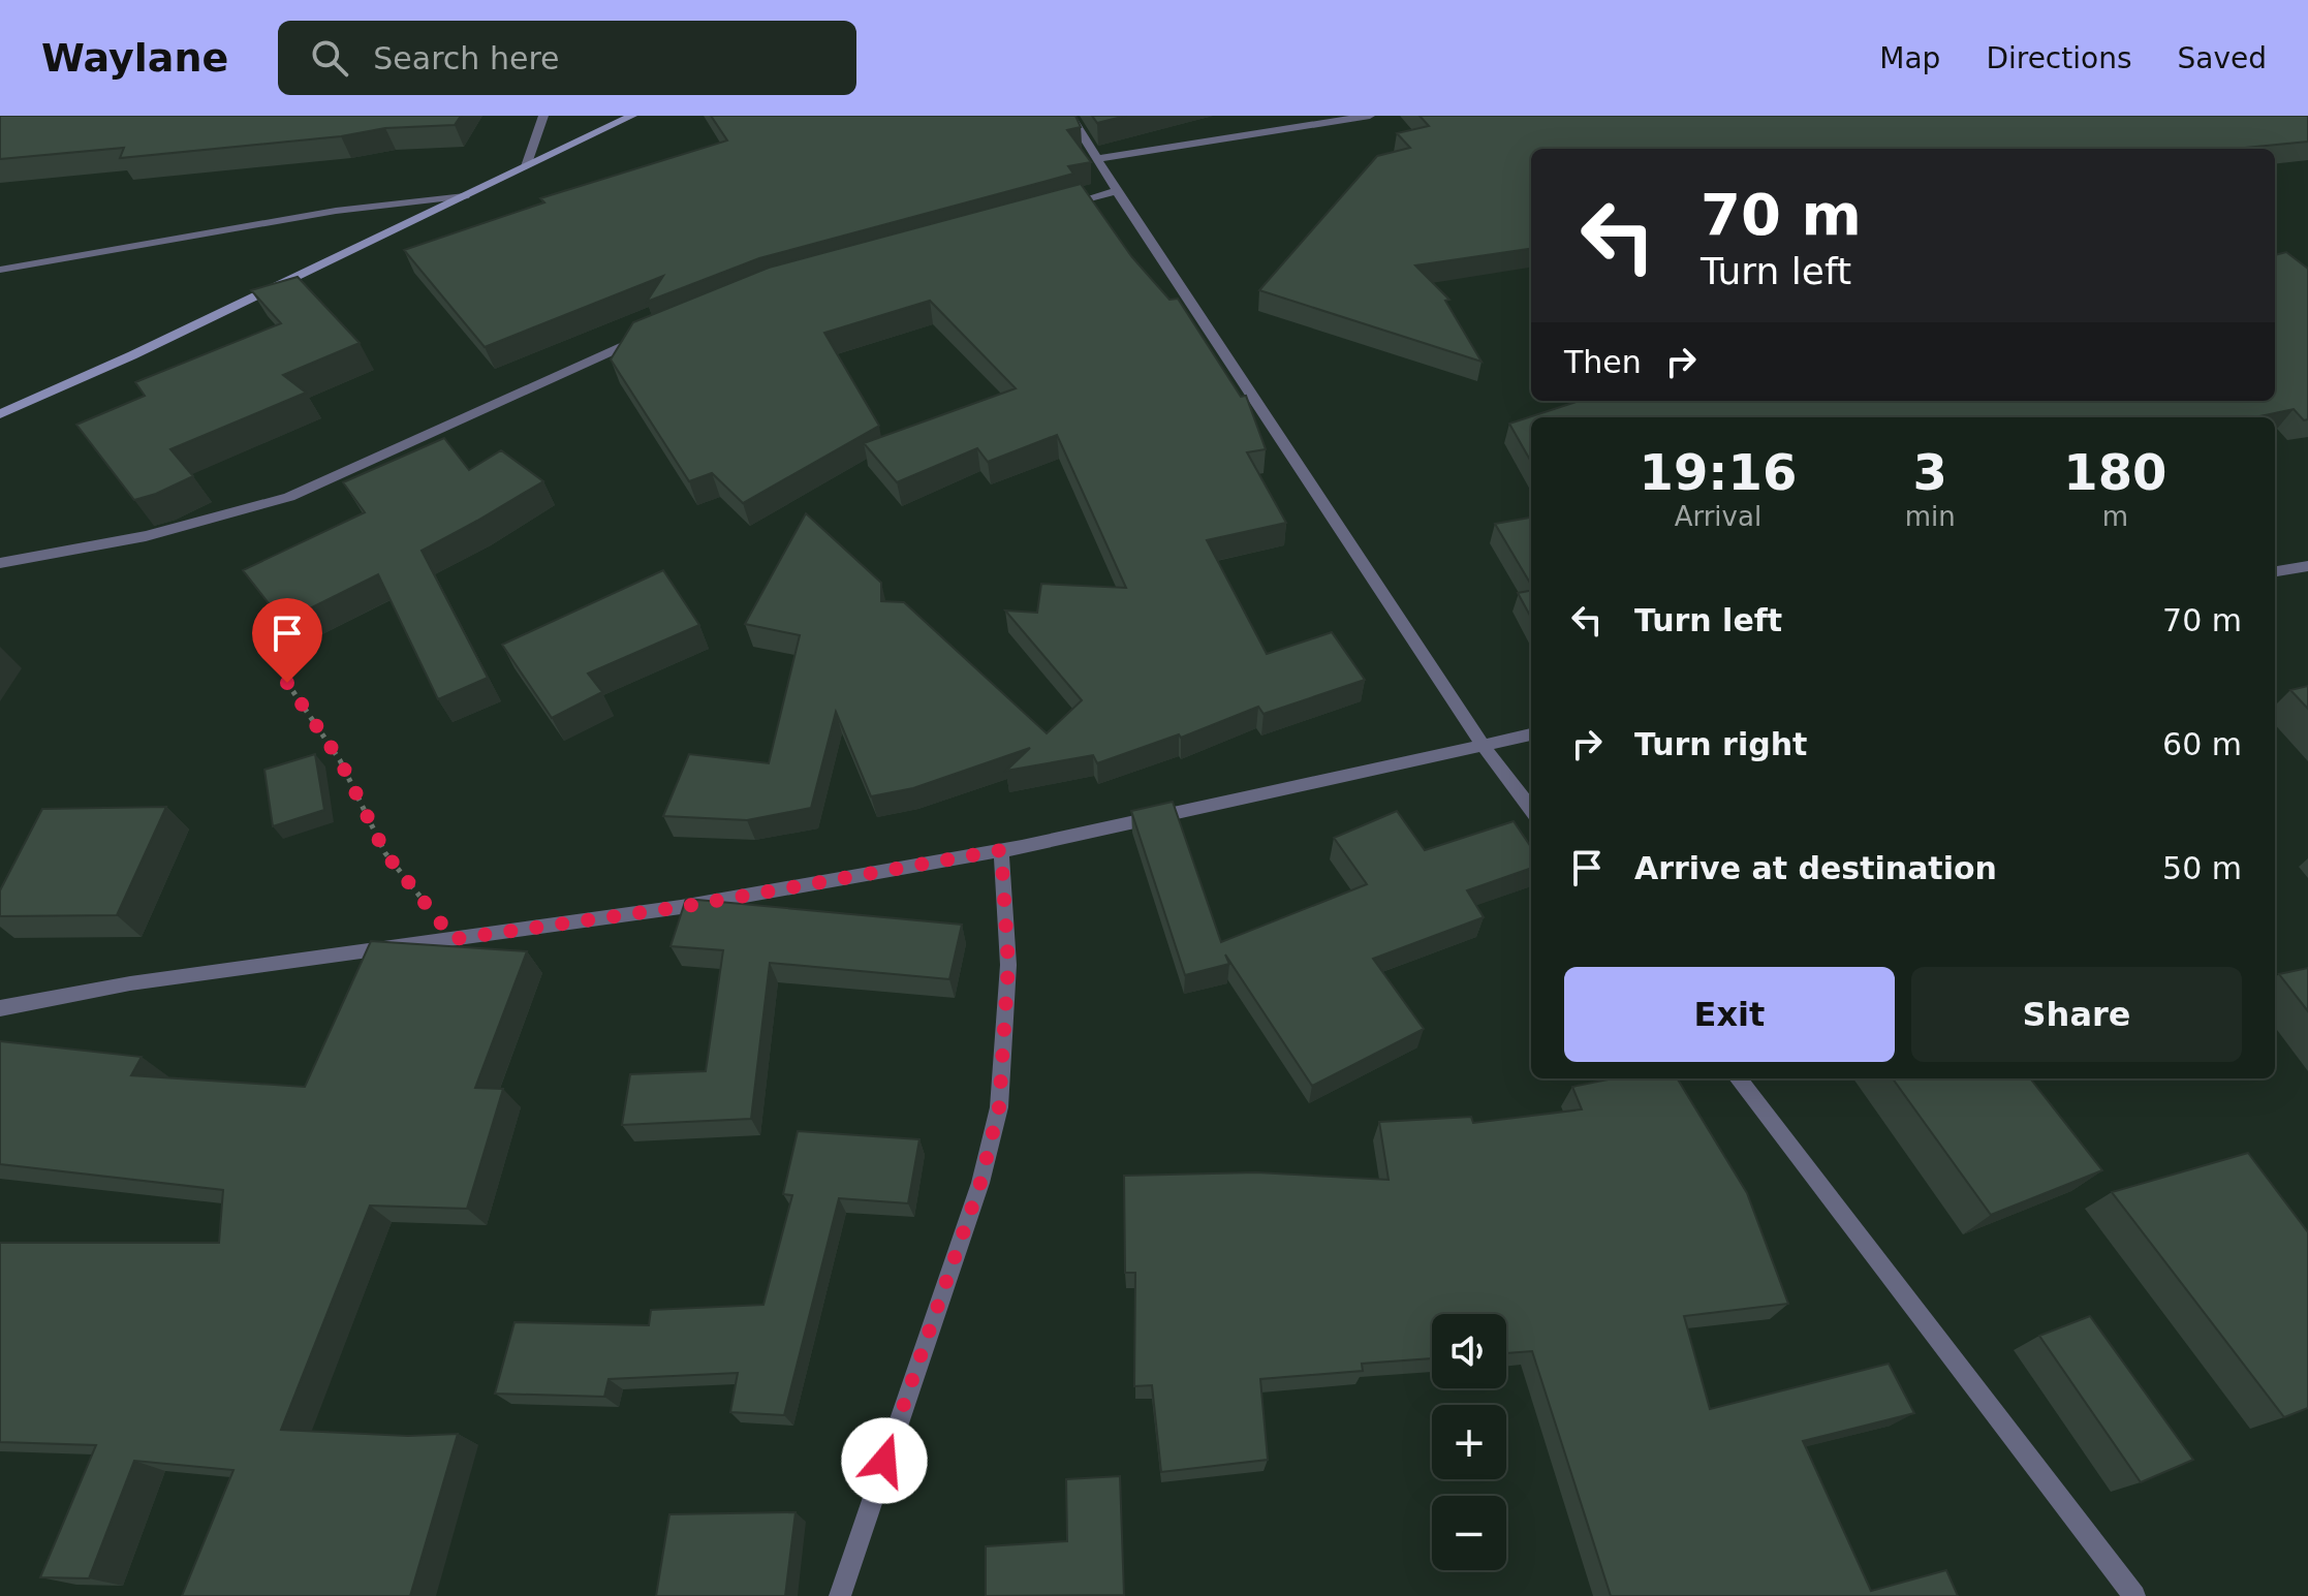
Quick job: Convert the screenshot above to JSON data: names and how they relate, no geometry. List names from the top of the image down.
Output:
{
  "page": {
    "header": "Waylane",
    "search": "Search here",
    "nav": ["Map", "Directions", "Saved"],
    "turn": ["70 m", "Turn left"],
    "then": "Then",
    "eta": [
      "19:16",
      "Arrival",
      "3",
      "min",
      "180",
      "m"
    ],
    "list": [
      {
        "name": "Turn left",
        "value": "70 m"
      },
      {
        "name": "Turn right",
        "value": "60 m"
      },
      {
        "name": "Arrive at destination",
        "value": "50 m"
      }
    ],
    "buttons": ["Exit", "Share"],
    "map_buttons": ["+", "−"]
  }
}
